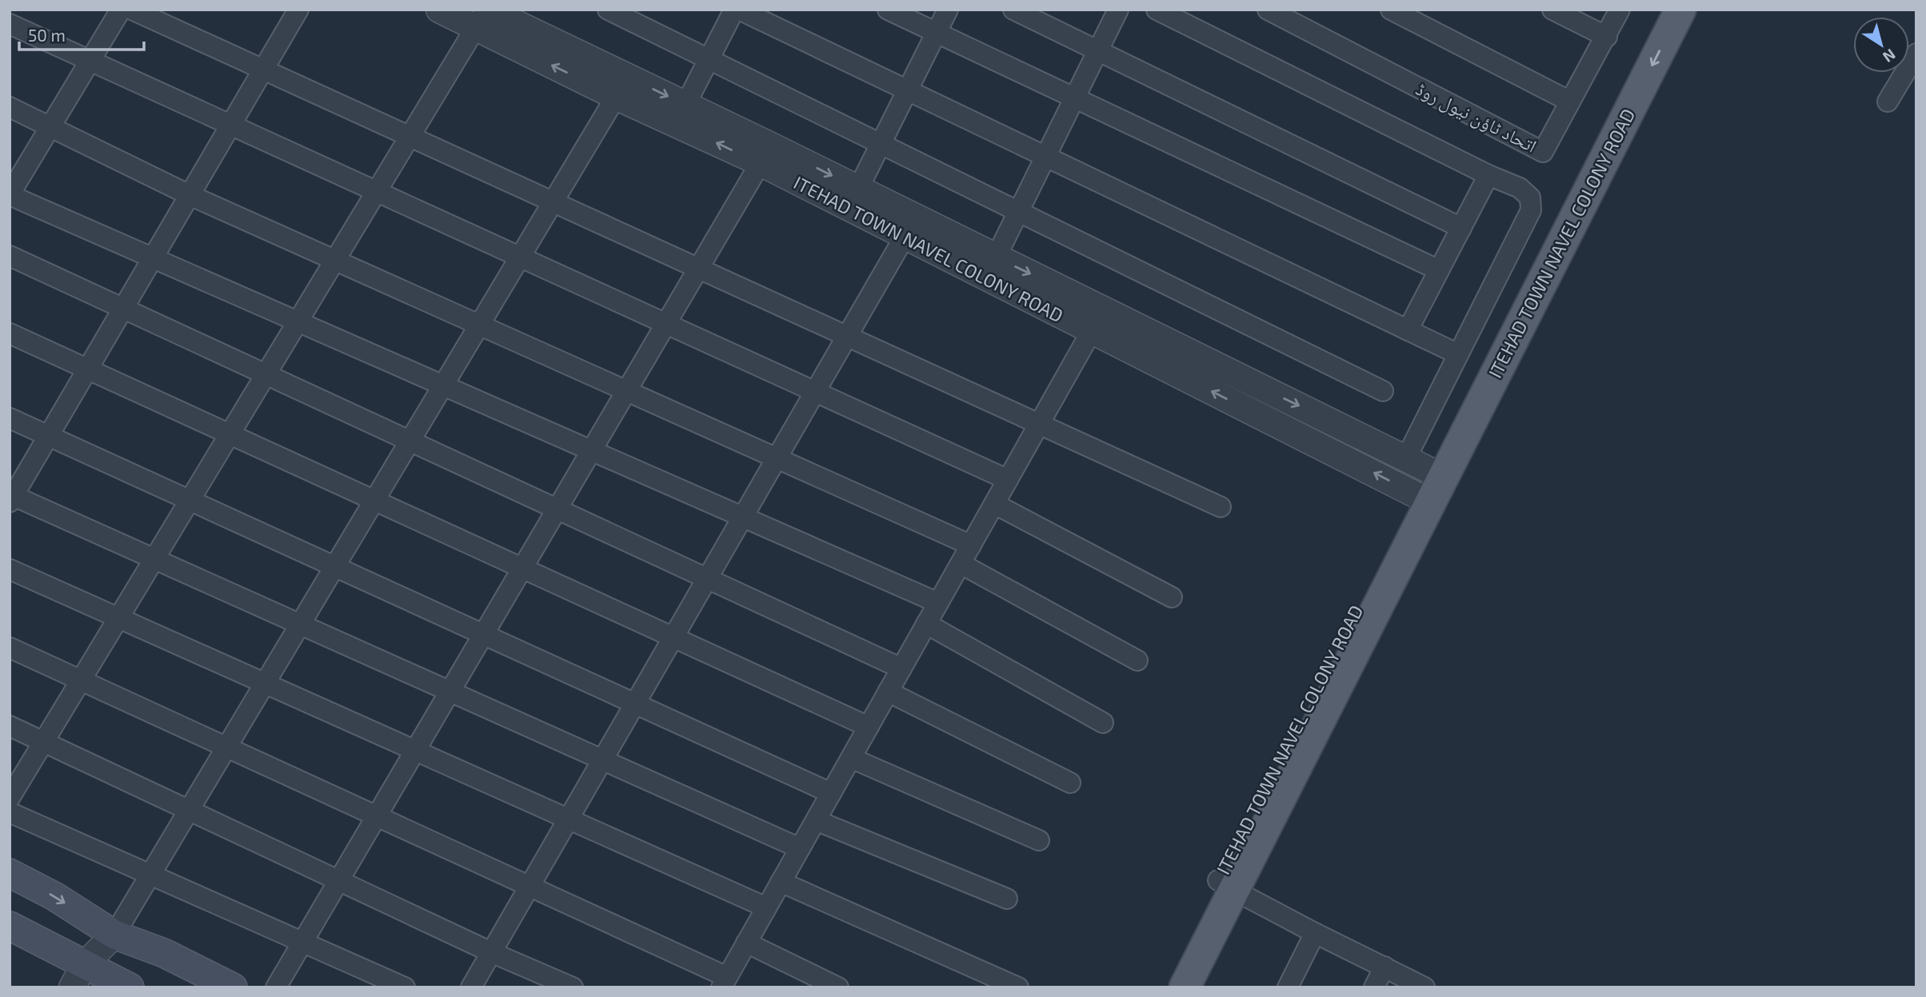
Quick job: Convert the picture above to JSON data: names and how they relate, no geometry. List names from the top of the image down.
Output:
{
  "streets": {
    "main road": ["ITEHAD TOWN NAVEL COLONY ROAD"],
    "street": ["اتحاد ٹاؤن نیول روڈ"]
  },
  "scale_bar": "50 m",
  "north": "bottom right"
}
